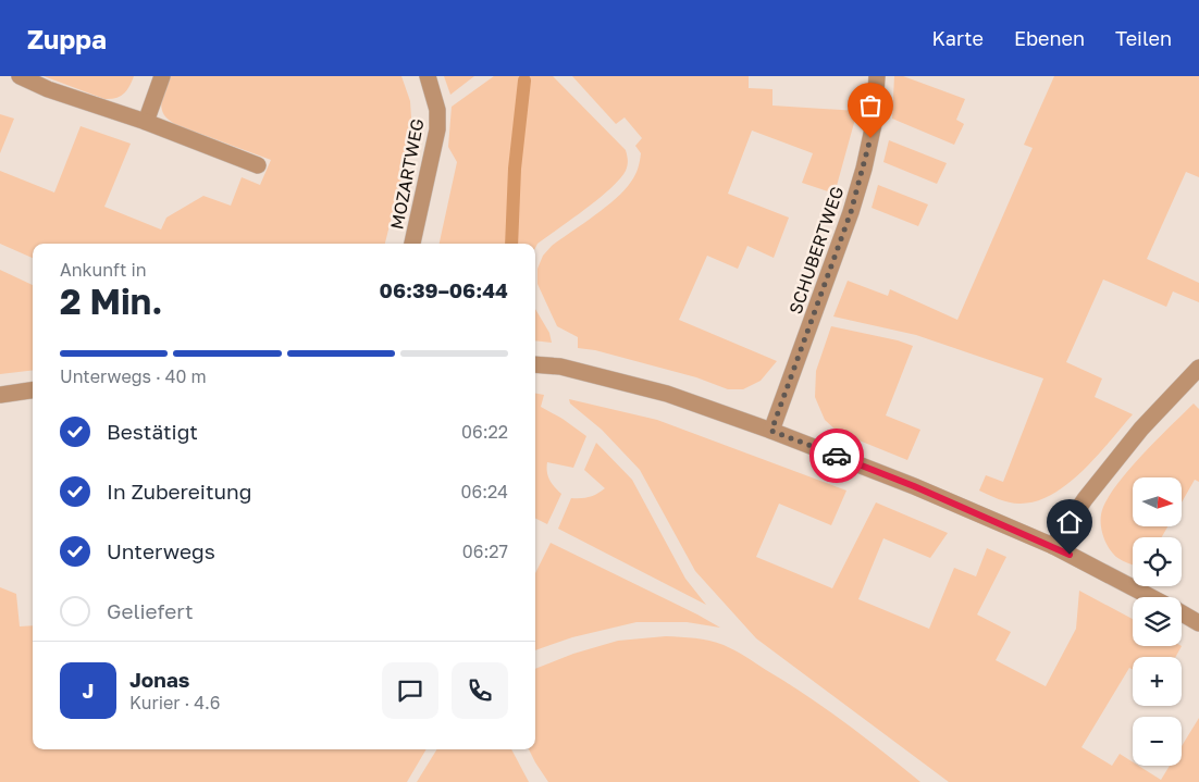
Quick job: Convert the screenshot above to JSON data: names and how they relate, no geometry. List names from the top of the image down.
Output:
{
  "streets": {
    "street": ["MOZARTWEG", "SCHUBERTWEG"]
  },
  "north": "right",
  "page": {
    "header": "Zuppa",
    "nav": ["Karte", "Ebenen", "Teilen"],
    "heading": ["2 Min.", "Ankunft in", "06:39–06:44"],
    "panel": ["Jonas", "Kurier · 4.6"],
    "bar": "Unterwegs · 40 m",
    "list": [
      ["Bestätigt", "06:22"],
      ["In Zubereitung", "06:24"],
      ["Unterwegs", "06:27"],
      "Geliefert"
    ],
    "map_buttons": ["+", "−"],
    "round": "J"
  }
}
